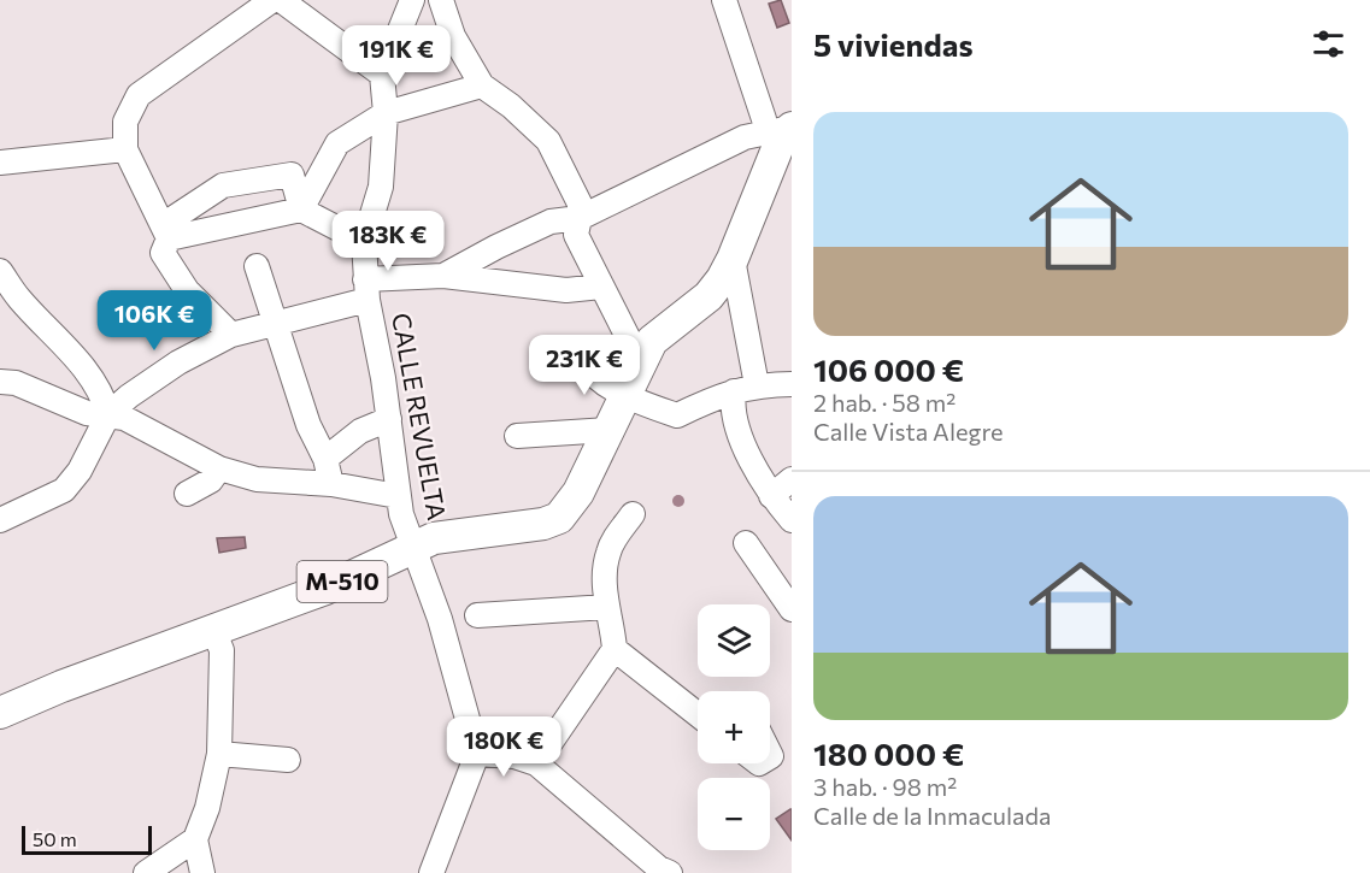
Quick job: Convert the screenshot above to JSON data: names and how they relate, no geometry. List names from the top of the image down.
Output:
{
  "streets": {
    "main road": ["M-510"],
    "street": ["CALLE REVUELTA"]
  },
  "crossings": [
    ["CALLE REVUELTA", "M-510"]
  ],
  "scale_bar": "50 m",
  "page": {
    "heading": "5 viviendas",
    "price": [
      "191K €",
      "183K €",
      "106K €",
      "231K €",
      "180K €"
    ],
    "list": [
      {
        "name": "106 000 €",
        "note": "2 hab. · 58 m² · Calle Vista Alegre"
      },
      {
        "name": "180 000 €",
        "note": "3 hab. · 98 m² · Calle de la Inmaculada"
      }
    ],
    "map_buttons": ["+", "−"],
    "scale": "50 m"
  }
}
